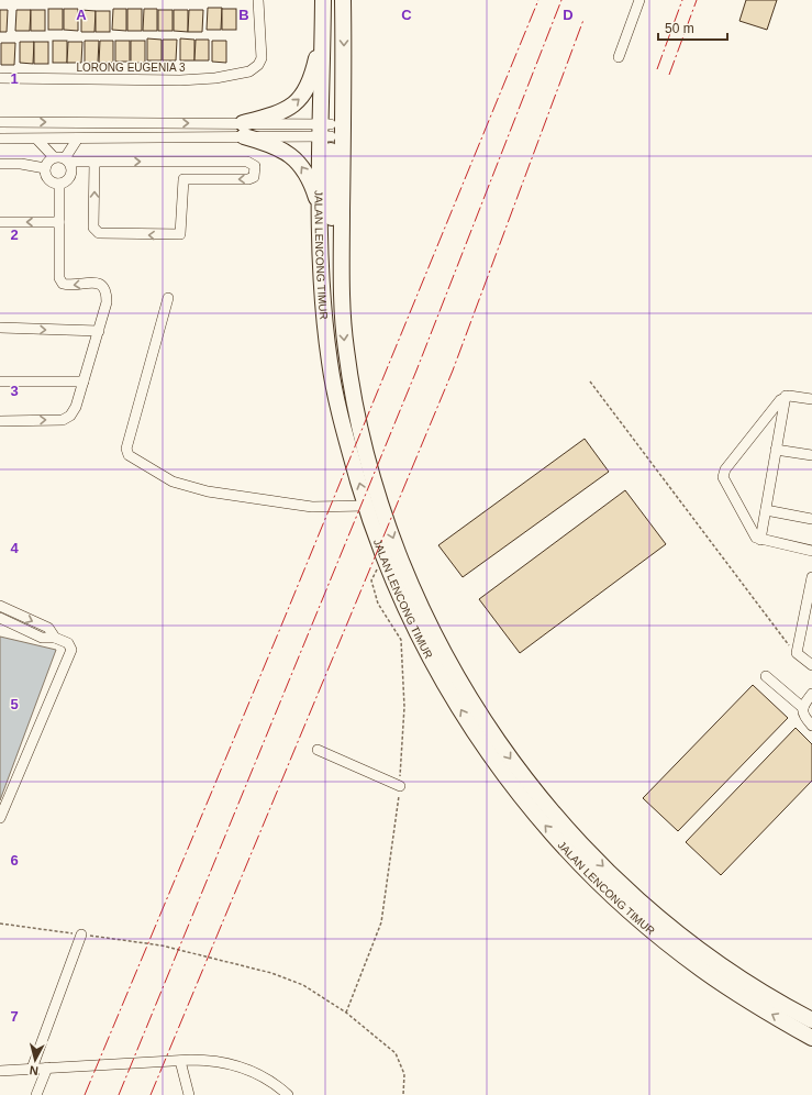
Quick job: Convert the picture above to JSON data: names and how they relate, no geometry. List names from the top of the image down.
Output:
{
  "streets": {
    "highway": ["JALAN LENCONG TIMUR"],
    "street": ["LORONG EUGENIA 3"]
  },
  "scale_bar": "50 m",
  "north": "bottom",
  "grid": {
    "columns": [
      "A",
      "B",
      "C",
      "D"
    ],
    "rows": [
      "1",
      "2",
      "3",
      "4",
      "5",
      "6",
      "7"
    ]
  }
}
